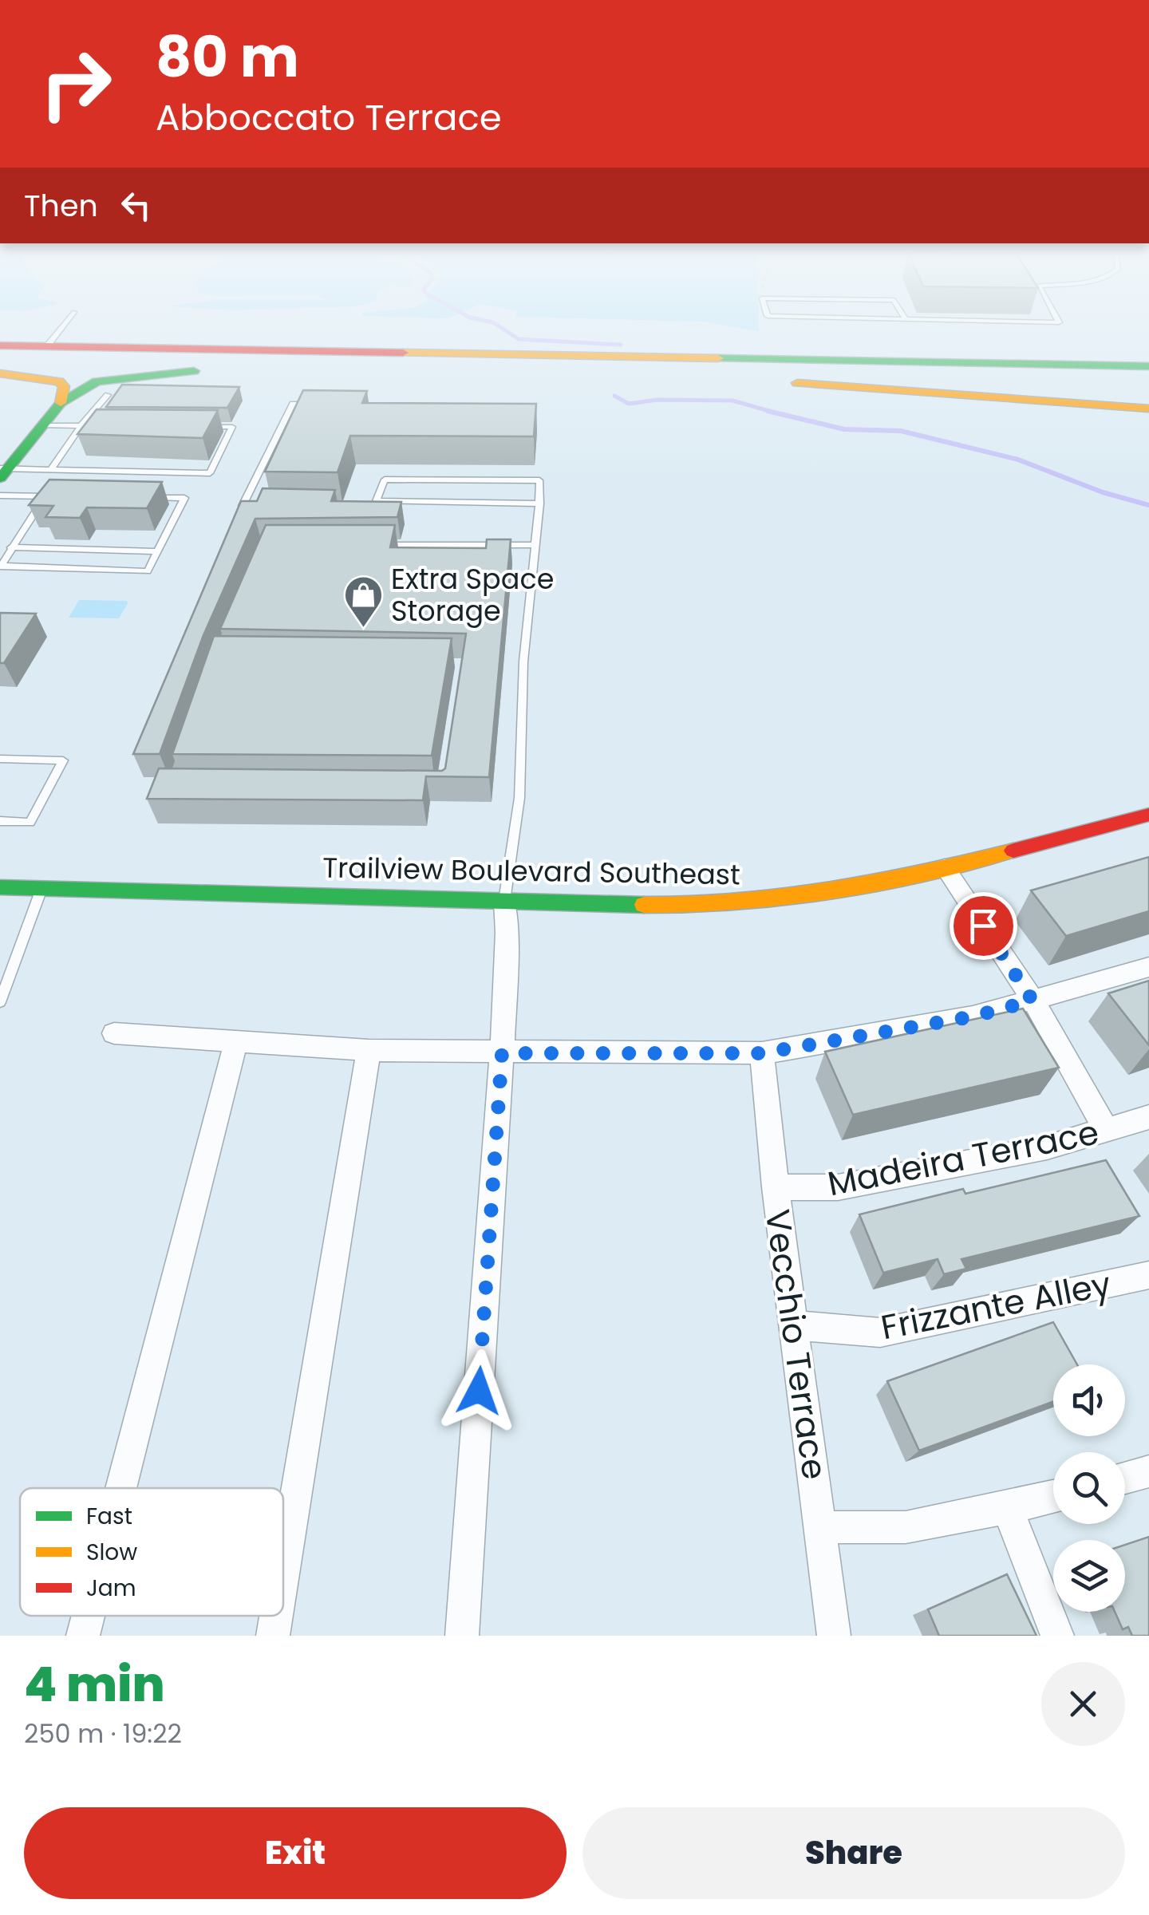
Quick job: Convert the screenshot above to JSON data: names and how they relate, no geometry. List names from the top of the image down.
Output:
{
  "streets": {
    "main road": ["Trailview Boulevard Southeast"],
    "street": ["Madeira Terrace", "Frizzante Alley", "Vecchio Terrace"]
  },
  "crossings": [
    ["Madeira Terrace", "Vecchio Terrace"],
    ["Frizzante Alley", "Vecchio Terrace"]
  ],
  "places": {
    "shop": ["Extra Space Storage"]
  },
  "legend": ["Fast", "Slow", "Jam"],
  "page": {
    "turn": ["80 m", "Abboccato Terrace"],
    "then": "Then",
    "heading": ["4 min", "250 m · 19:22"],
    "buttons": ["Exit", "Share"]
  }
}
